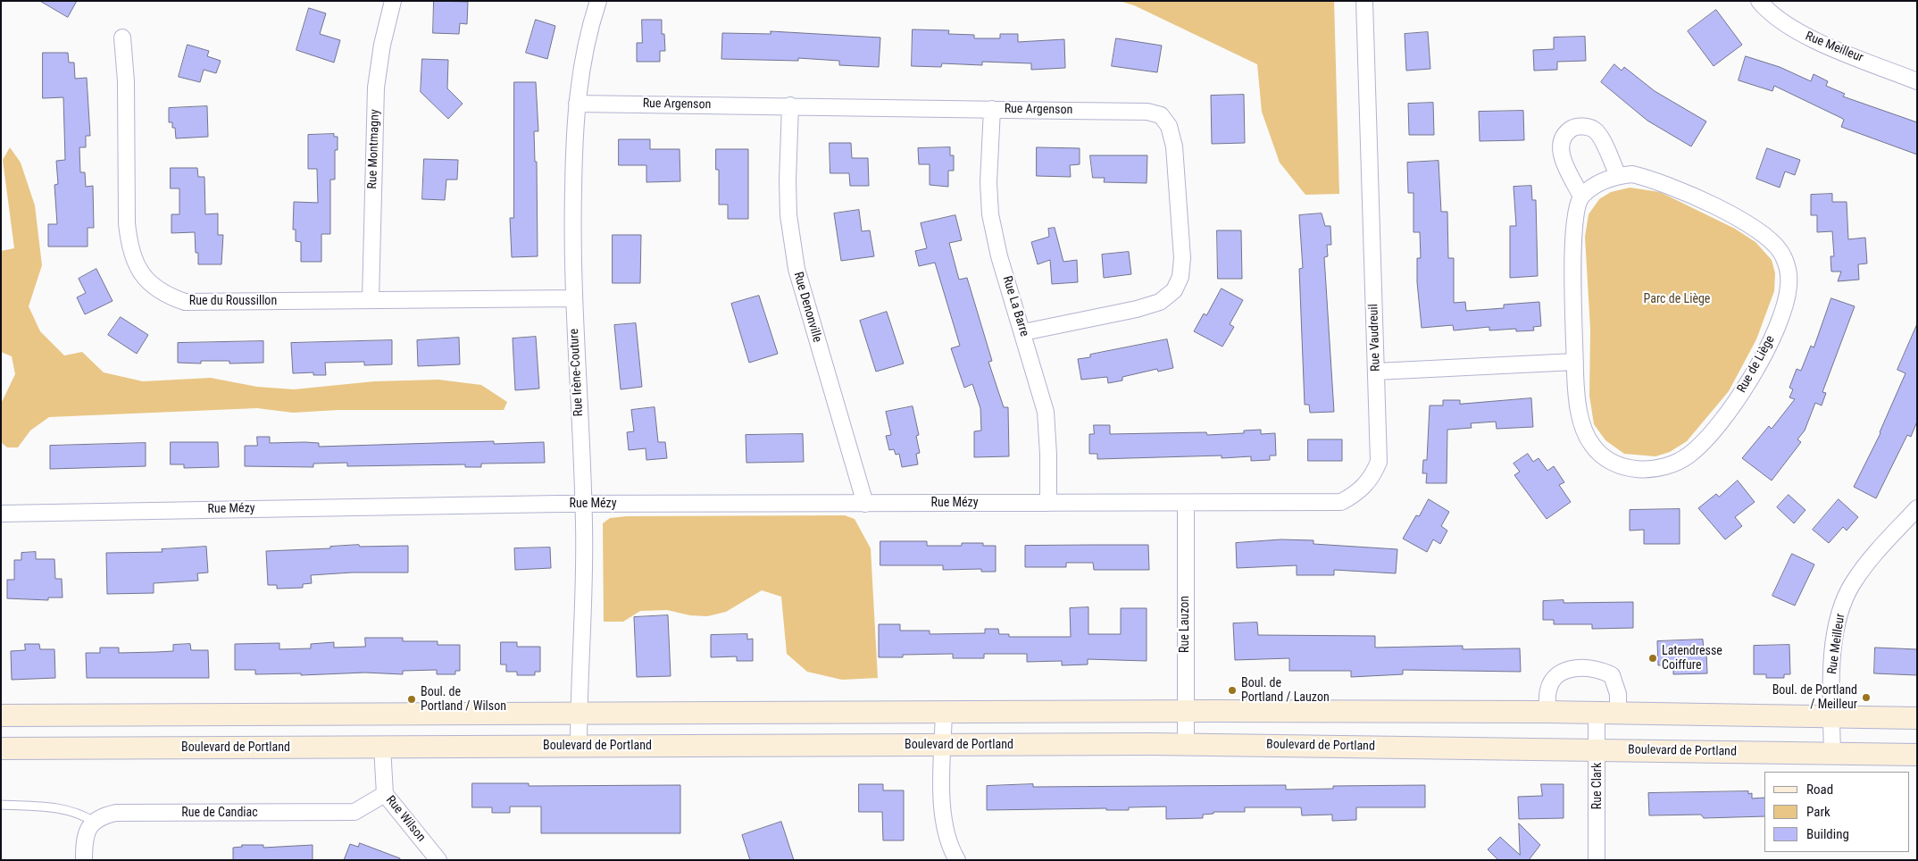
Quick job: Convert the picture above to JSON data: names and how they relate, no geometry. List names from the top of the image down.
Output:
{
  "streets": {
    "main road": ["Boulevard de Portland"],
    "street": [
      "Rue Meilleur",
      "Rue Argenson",
      "Rue Montmagny",
      "Rue du Roussillon",
      "Rue La Barre",
      "Rue Denonville",
      "Rue Vaudreuil",
      "Rue de Liège",
      "Rue Irène-Couture",
      "Rue Mézy",
      "Rue Lauzon",
      "Rue Clark",
      "Rue de Candiac",
      "Rue Wilson"
    ]
  },
  "crossings": [
    ["Rue Meilleur", "Boulevard de Portland"],
    ["Rue Argenson", "Rue La Barre"],
    ["Rue Argenson", "Rue Denonville"],
    ["Rue Argenson", "Rue Irène-Couture"],
    ["Rue Montmagny", "Rue du Roussillon"],
    ["Rue du Roussillon", "Rue Irène-Couture"],
    ["Rue La Barre", "Rue Mézy"],
    ["Rue Denonville", "Rue Mézy"],
    ["Rue Vaudreuil", "Rue Mézy"],
    ["Rue Vaudreuil", "Rue Lauzon"],
    ["Rue Irène-Couture", "Rue Mézy"],
    ["Rue Irène-Couture", "Boulevard de Portland"],
    ["Rue Mézy", "Rue Lauzon"],
    ["Rue Lauzon", "Boulevard de Portland"],
    ["Boulevard de Portland", "Rue Clark"],
    ["Boulevard de Portland", "Rue Wilson"],
    ["Rue de Candiac", "Rue Wilson"]
  ],
  "parks": ["Parc de Liège"],
  "places": [
    "Latendresse Coiffure",
    "Boul. de Portland / Lauzon",
    "Boul. de Portland / Meilleur",
    "Boul. de Portland / Wilson"
  ],
  "legend": ["Road", "Park", "Building"]
}
